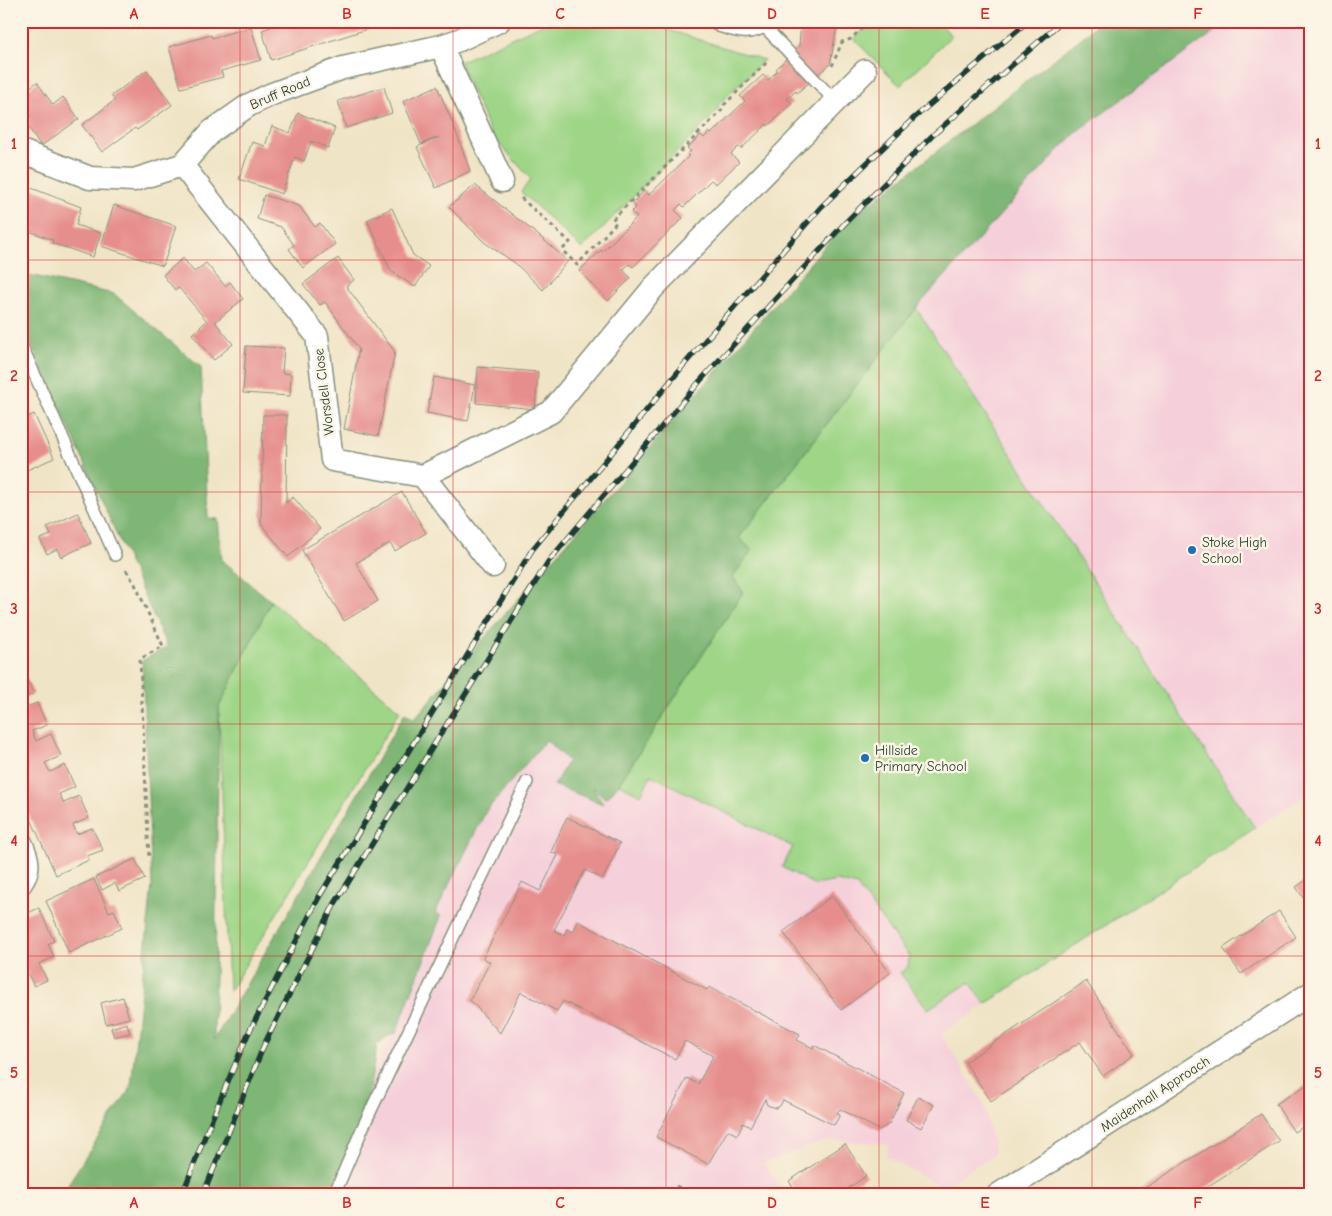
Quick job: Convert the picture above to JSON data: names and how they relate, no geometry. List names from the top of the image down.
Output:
{
  "streets": {
    "street": ["Bruff Road", "Worsdell Close", "Maidenhall Approach"]
  },
  "crossings": [
    ["Bruff Road", "Worsdell Close"]
  ],
  "places": ["Stoke High School", "Hillside Primary School"],
  "grid": {
    "columns": [
      "A",
      "B",
      "C",
      "D",
      "E",
      "F"
    ],
    "rows": [
      "1",
      "2",
      "3",
      "4",
      "5"
    ]
  }
}
